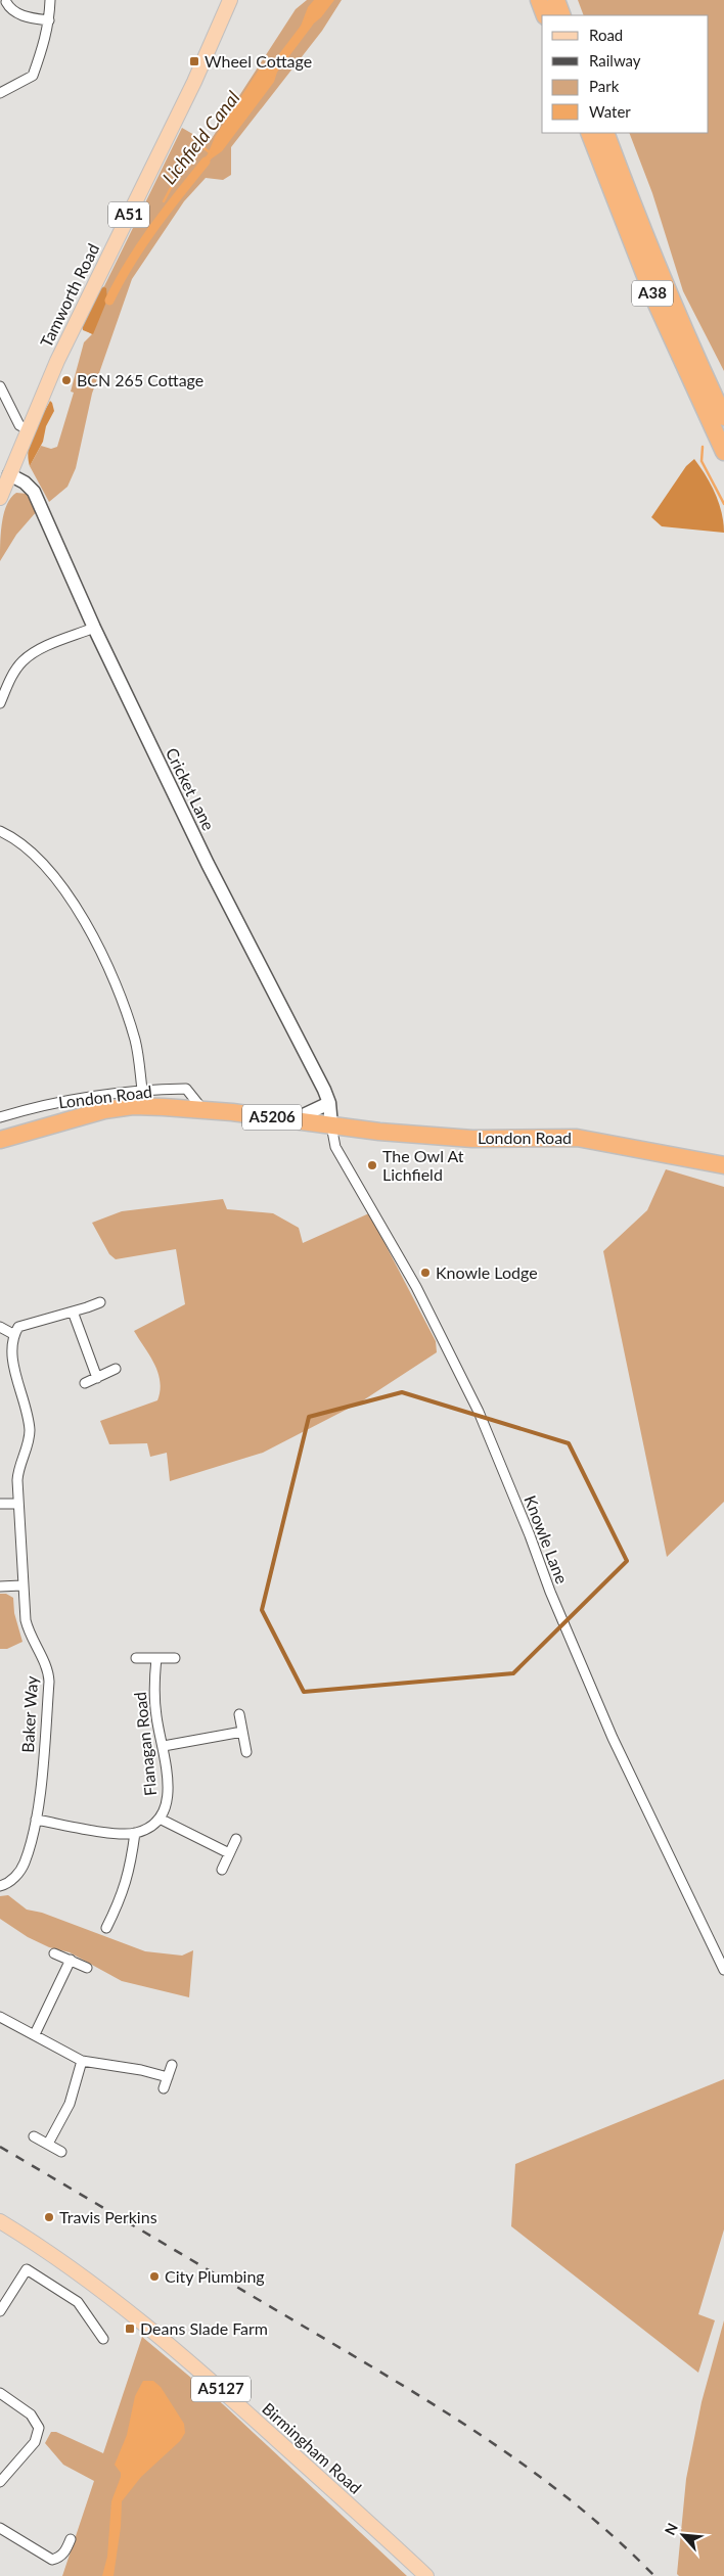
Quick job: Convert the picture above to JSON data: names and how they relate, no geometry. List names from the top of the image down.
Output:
{
  "streets": {
    "highway": ["A38", "London Road", "A5206"],
    "main road": [
      "A51",
      "Tamworth Road",
      "A5127",
      "Birmingham Road"
    ],
    "street": [
      "Cricket Lane",
      "Knowle Lane",
      "Baker Way",
      "Flanagan Road"
    ]
  },
  "crossings": [
    ["Tamworth Road", "Cricket Lane"],
    ["Cricket Lane", "London Road"],
    ["Cricket Lane", "Knowle Lane"],
    ["London Road", "Knowle Lane"]
  ],
  "water": ["Lichfield Canal"],
  "places": {
    "transit": ["Wheel Cottage", "Deans Slade Farm"],
    "other": [
      "BCN 265 Cottage",
      "The Owl At Lichfield",
      "Knowle Lodge",
      "Travis Perkins",
      "City Plumbing"
    ]
  },
  "legend": [
    "Road",
    "Railway",
    "Park",
    "Water"
  ],
  "north": "top left"
}
